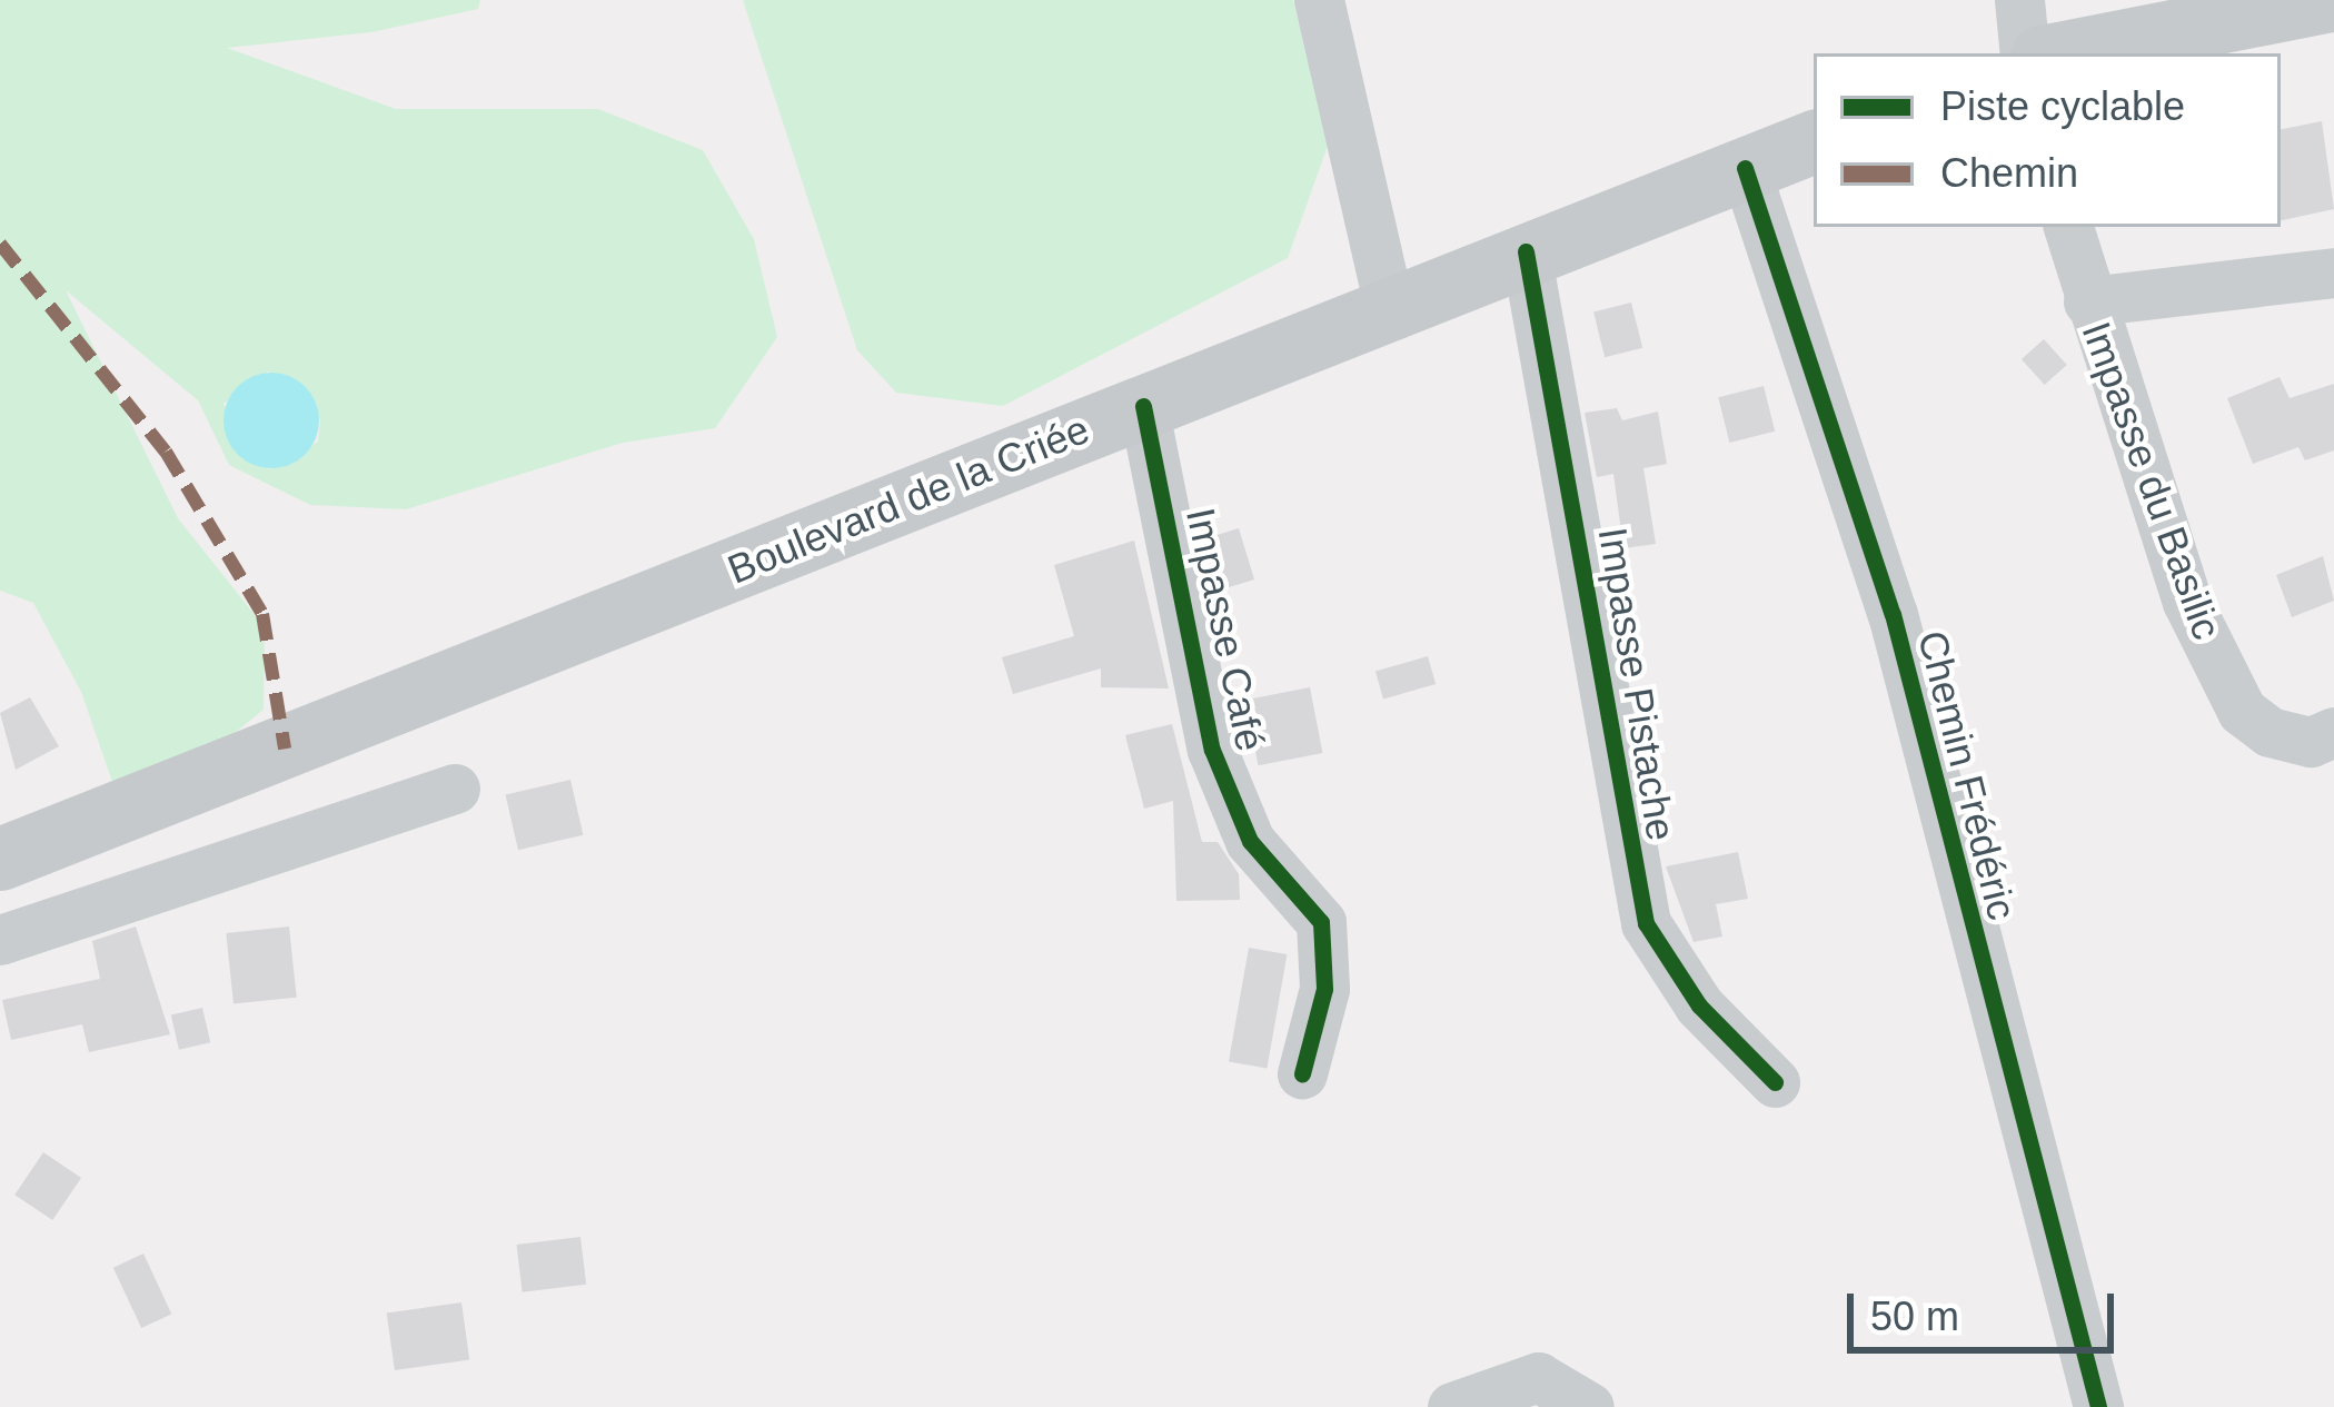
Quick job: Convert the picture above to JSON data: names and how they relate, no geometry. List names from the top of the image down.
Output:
{
  "streets": {
    "main road": ["Boulevard de la Criée"],
    "street": [
      "Impasse du Basilic",
      "Impasse Café",
      "Impasse Pistache",
      "Chemin Frédéric"
    ]
  },
  "crossings": [
    ["Boulevard de la Criée", "Impasse Café"],
    ["Boulevard de la Criée", "Impasse Pistache"],
    ["Boulevard de la Criée", "Chemin Frédéric"]
  ],
  "legend": ["Piste cyclable", "Chemin"],
  "scale_bar": "50 m"
}
